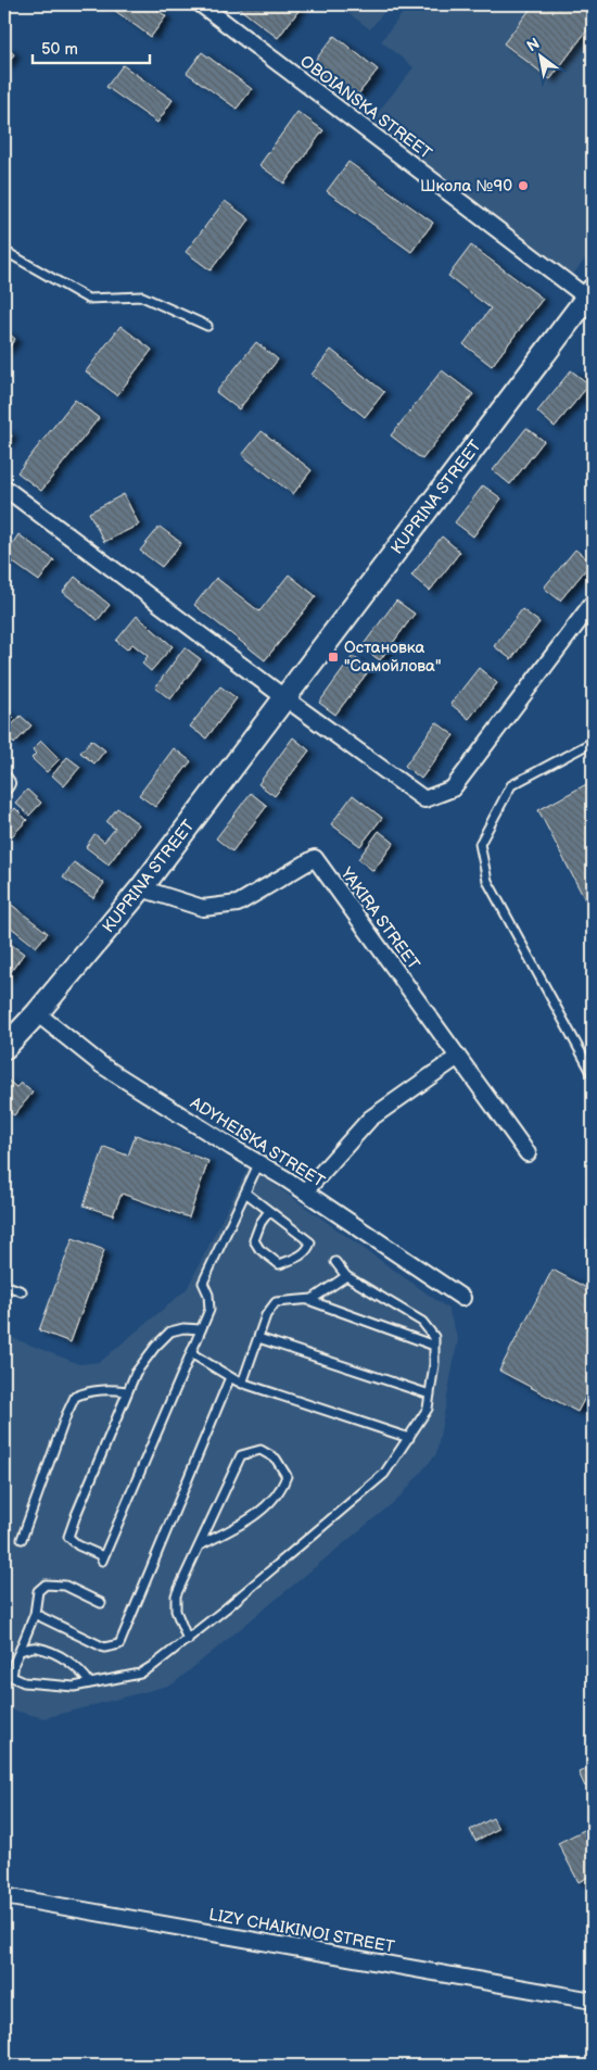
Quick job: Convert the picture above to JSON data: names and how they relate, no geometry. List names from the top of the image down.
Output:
{
  "streets": {
    "main road": ["KUPRINA STREET"],
    "street": [
      "OBOIANSKA STREET",
      "YAKIRA STREET",
      "ADYHEISKA STREET",
      "LIZY CHAIKINOI STREET"
    ]
  },
  "crossings": [
    ["OBOIANSKA STREET", "KUPRINA STREET"],
    ["KUPRINA STREET", "YAKIRA STREET"],
    ["KUPRINA STREET", "ADYHEISKA STREET"]
  ],
  "places": {
    "other": ["Школа №90"],
    "transit": ["Остановка \"Самойлова\""]
  },
  "scale_bar": "50 m",
  "north": "top left"
}
